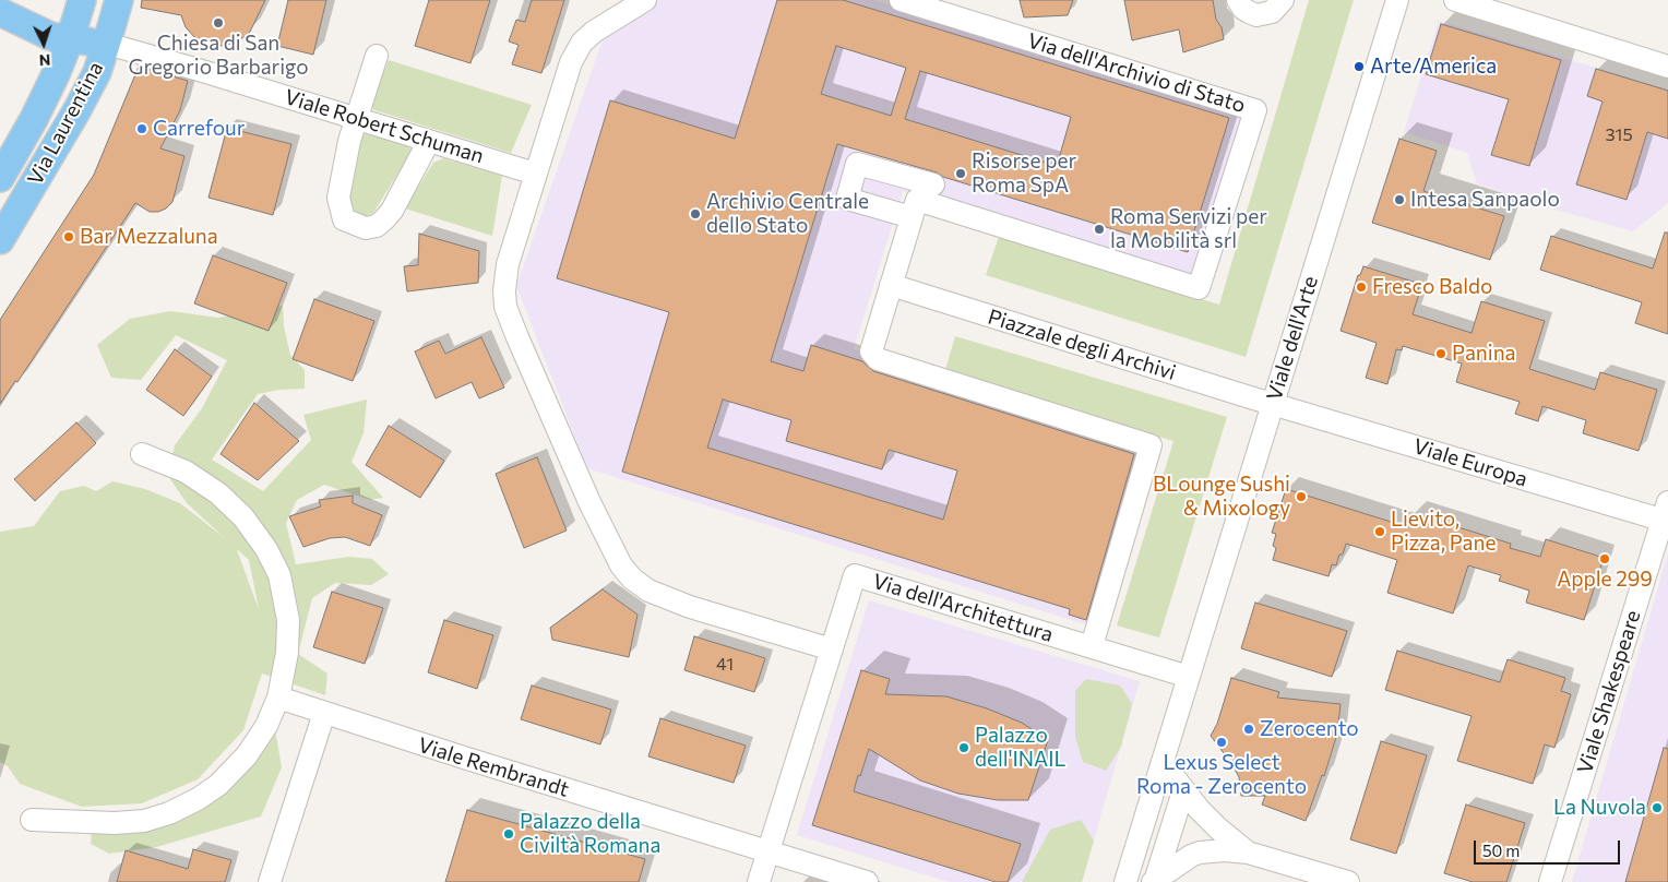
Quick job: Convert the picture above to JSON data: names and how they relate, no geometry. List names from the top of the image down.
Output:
{
  "streets": {
    "main road": ["Via Laurentina"],
    "street": [
      "Via dell'Archivio di Stato",
      "Viale Robert Schuman",
      "Viale dell'Arte",
      "Piazzale degli Archivi",
      "Viale Europa",
      "Via dell'Architettura",
      "Viale Shakespeare",
      "Viale Rembrandt"
    ]
  },
  "crossings": [
    ["Via Laurentina", "Viale Robert Schuman"],
    ["Viale dell'Arte", "Piazzale degli Archivi"],
    ["Viale dell'Arte", "Viale Europa"],
    ["Viale dell'Arte", "Via dell'Architettura"],
    ["Piazzale degli Archivi", "Viale Europa"],
    ["Viale Europa", "Viale Shakespeare"],
    ["Via dell'Architettura", "Viale Rembrandt"]
  ],
  "places": [
    "Chiesa di San Gregorio Barbarigo",
    "Arte/America",
    "Carrefour",
    "Risorse per Roma SpA",
    "Intesa Sanpaolo",
    "Archivio Centrale dello Stato",
    "Roma Servizi per la Mobilità srl",
    "Bar Mezzaluna",
    "Fresco Baldo",
    "Panina",
    "BLounge Sushi & Mixology",
    "Lievito, Pizza, Pane",
    "Apple 299",
    "Zerocento",
    "Lexus Select Roma - Zerocento",
    "Palazzo dell'INAIL",
    "La Nuvola",
    "Palazzo della Civiltà Romana"
  ],
  "house_numbers": ["315", "41"],
  "scale_bar": "50 m",
  "north": "bottom"
}
